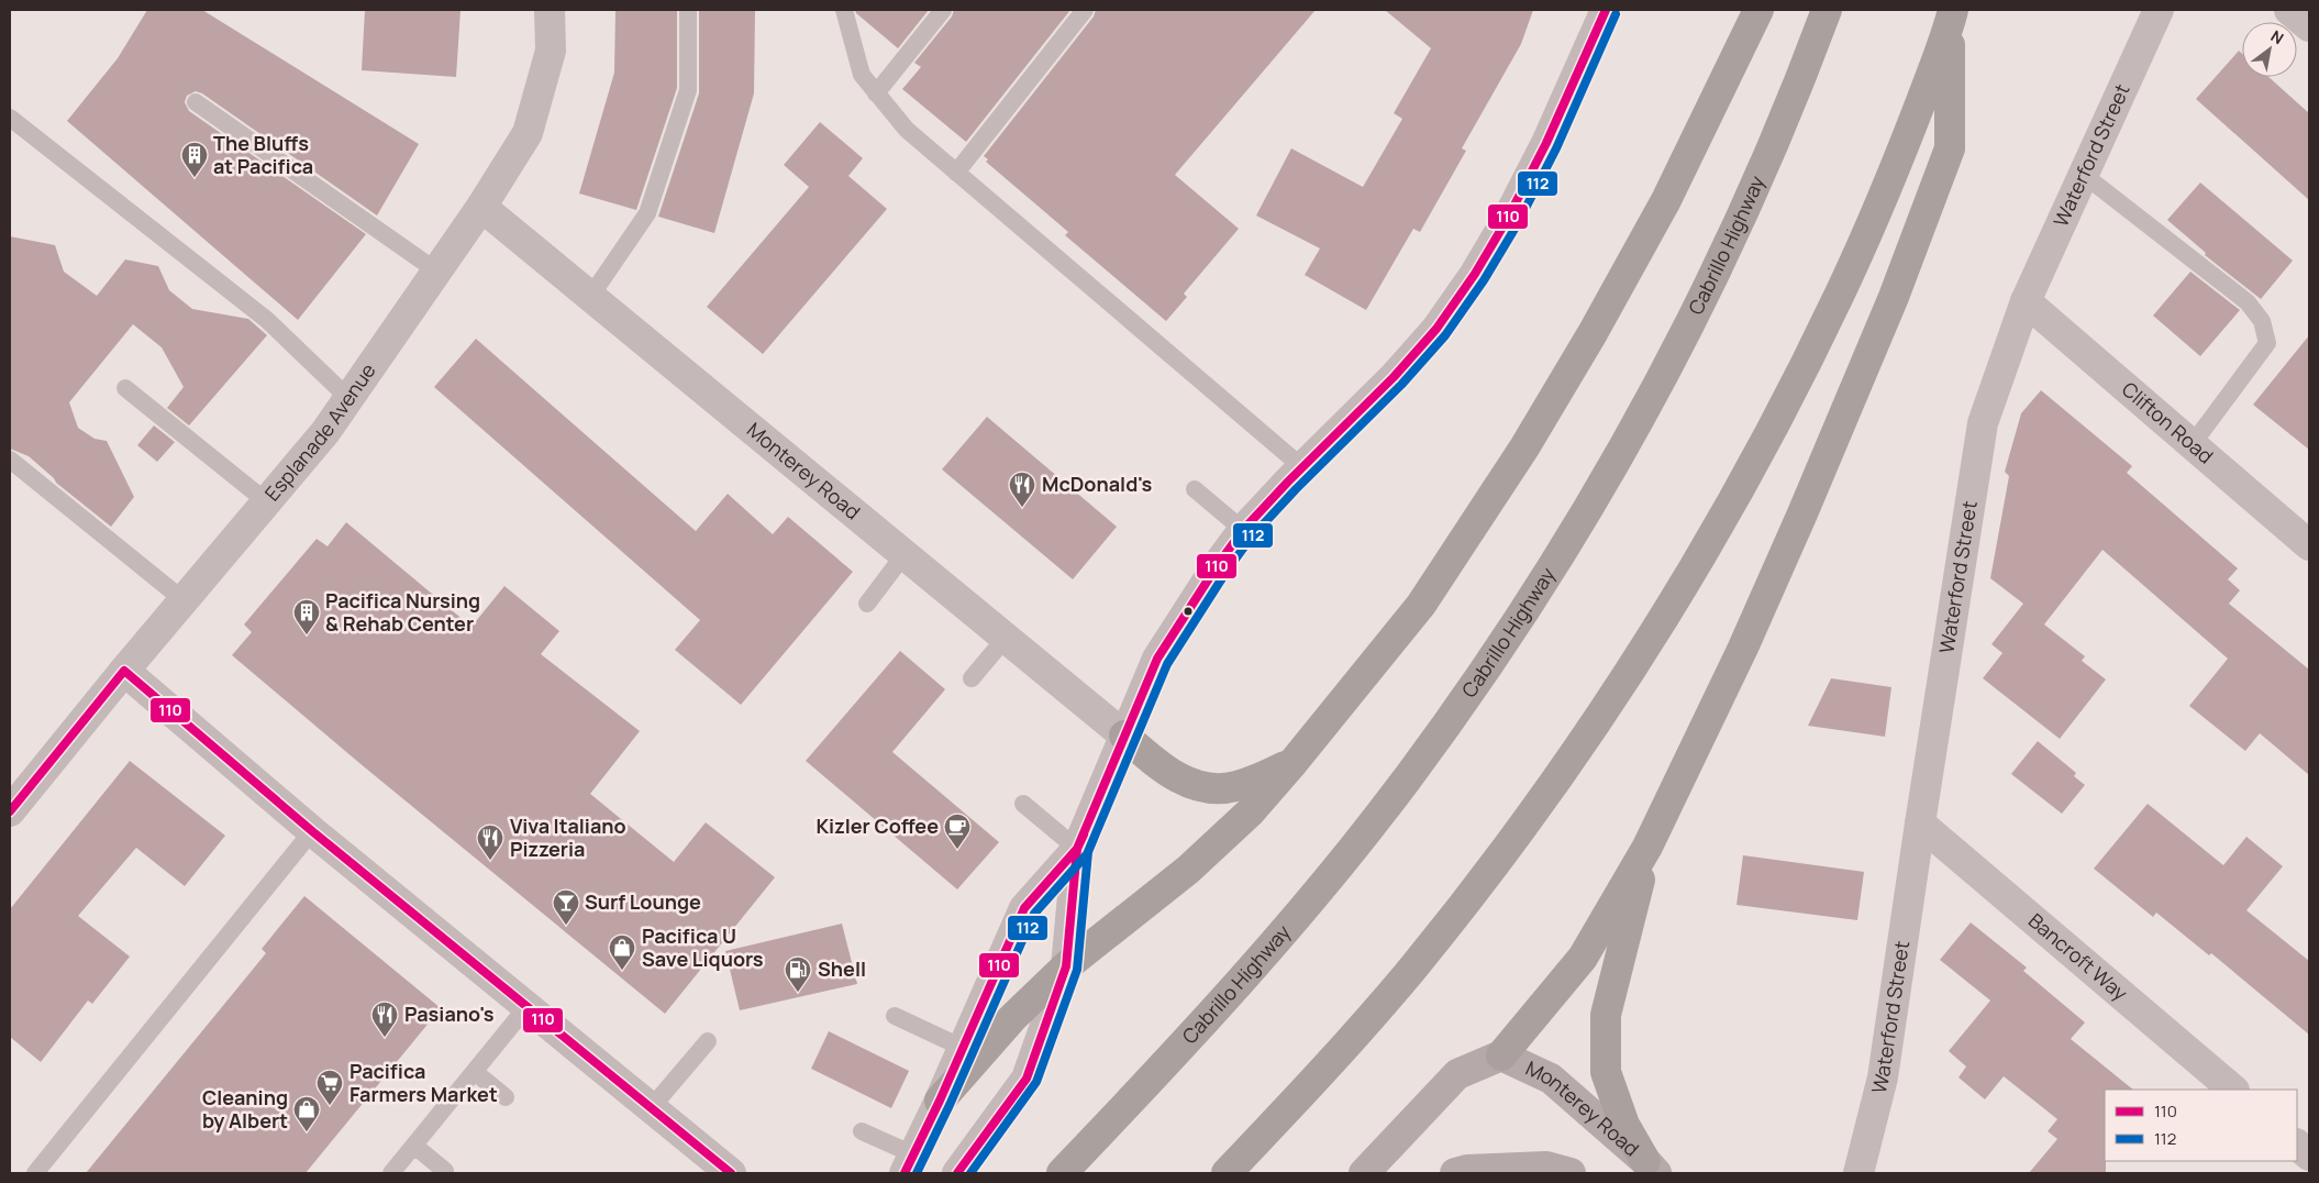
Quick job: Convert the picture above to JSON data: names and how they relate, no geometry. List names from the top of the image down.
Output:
{
  "streets": {
    "highway": ["Cabrillo Highway"],
    "main road": ["Monterey Road"],
    "street": [
      "Waterford Street",
      "Clifton Road",
      "Esplanade Avenue",
      "Bancroft Way"
    ]
  },
  "crossings": [
    ["Waterford Street", "Clifton Road"],
    ["Waterford Street", "Bancroft Way"],
    ["Esplanade Avenue", "Monterey Road"]
  ],
  "places": {
    "building": ["The Bluffs at Pacifica", "Pacifica Nursing & Rehab Center"],
    "restaurant": ["McDonald's", "Viva Italiano Pizzeria", "Pasiano's"],
    "cafe": ["Kizler Coffee"],
    "bar": ["Surf Lounge"],
    "shop": ["Pacifica U Save Liquors", "Cleaning by Albert"],
    "fuel station": ["Shell"],
    "supermarket": ["Pacifica Farmers Market"]
  },
  "lines": ["transit line 110", "transit line 112"],
  "legend": ["110", "112"],
  "north": "top right"
}
